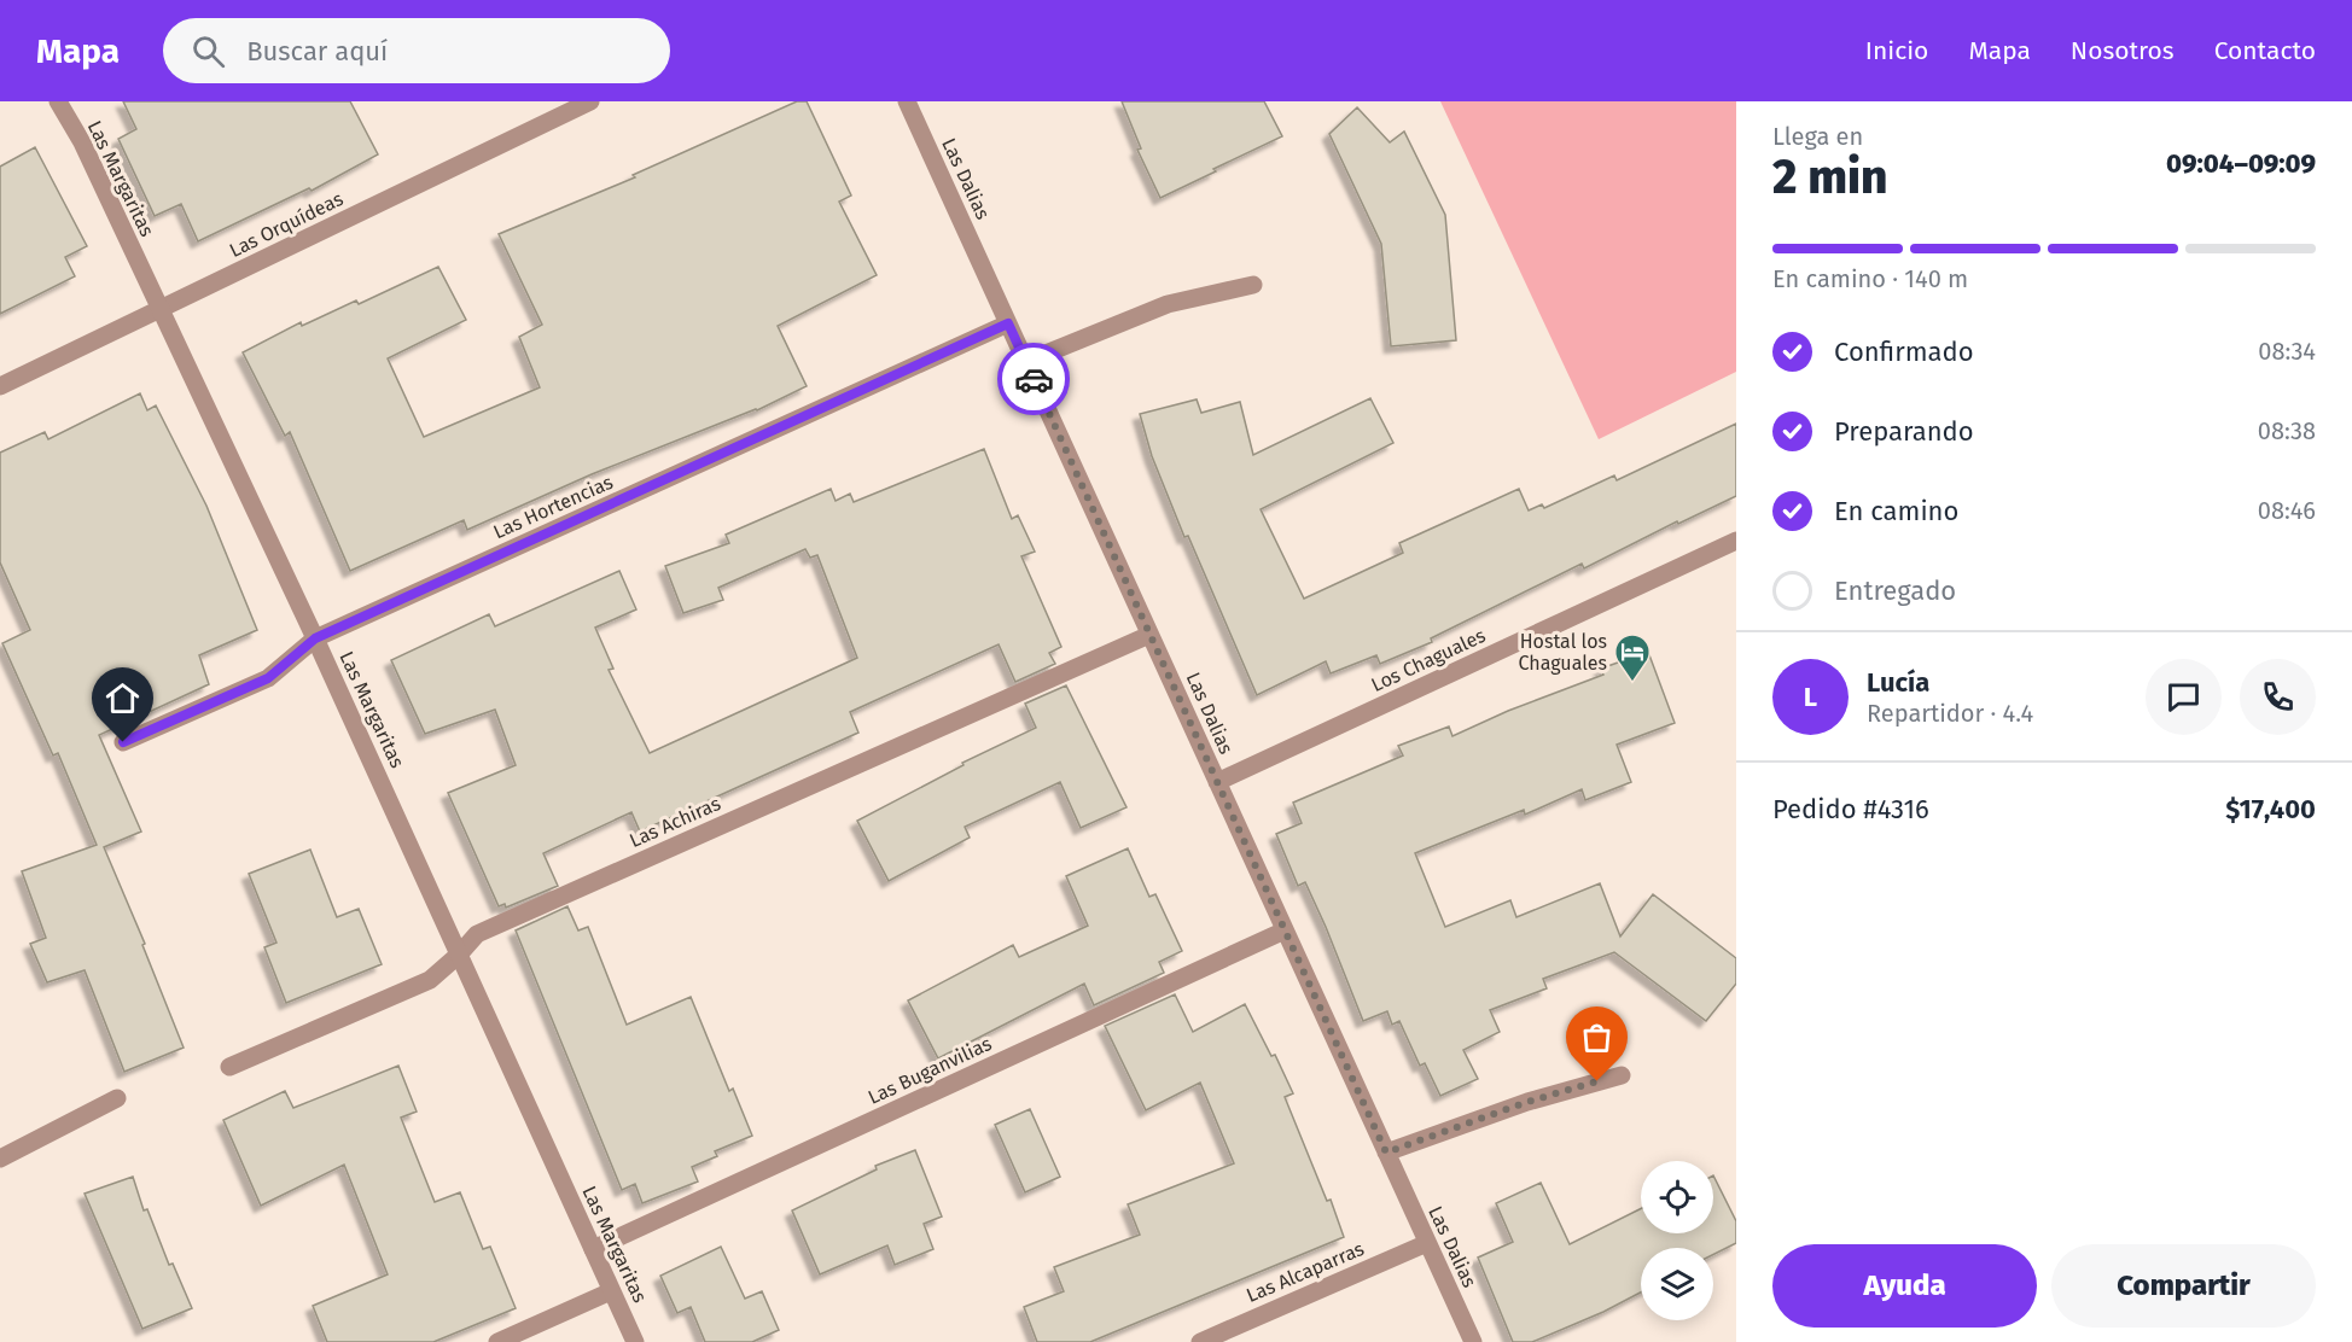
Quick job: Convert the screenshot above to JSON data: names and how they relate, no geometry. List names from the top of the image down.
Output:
{
  "streets": {
    "street": [
      "Las Margaritas",
      "Las Dalias",
      "Las Orquídeas",
      "Las Hortencias",
      "Los Chaguales",
      "Las Achiras",
      "Las Buganvilias",
      "Las Alcaparras"
    ]
  },
  "crossings": [
    ["Las Margaritas", "Las Orquídeas"],
    ["Las Margaritas", "Las Hortencias"],
    ["Las Margaritas", "Las Achiras"],
    ["Las Margaritas", "Las Buganvilias"],
    ["Las Dalias", "Las Hortencias"],
    ["Las Dalias", "Los Chaguales"],
    ["Las Dalias", "Las Achiras"],
    ["Las Dalias", "Las Buganvilias"],
    ["Las Dalias", "Las Alcaparras"]
  ],
  "places": {
    "hotel": ["Hostal los Chaguales"]
  },
  "page": {
    "header": "Mapa",
    "search": "Buscar aquí",
    "nav": [
      "Inicio",
      "Mapa",
      "Nosotros",
      "Contacto"
    ],
    "heading": ["2 min", "Llega en", "09:04–09:09"],
    "panel": [
      "Lucía",
      "Repartidor · 4.4",
      "Pedido #4316",
      "$17,400"
    ],
    "bar": "En camino · 140 m",
    "list": [
      ["Confirmado", "08:34"],
      ["Preparando", "08:38"],
      ["En camino", "08:46"],
      "Entregado"
    ],
    "round": "L",
    "buttons": ["Ayuda", "Compartir"]
  }
}
